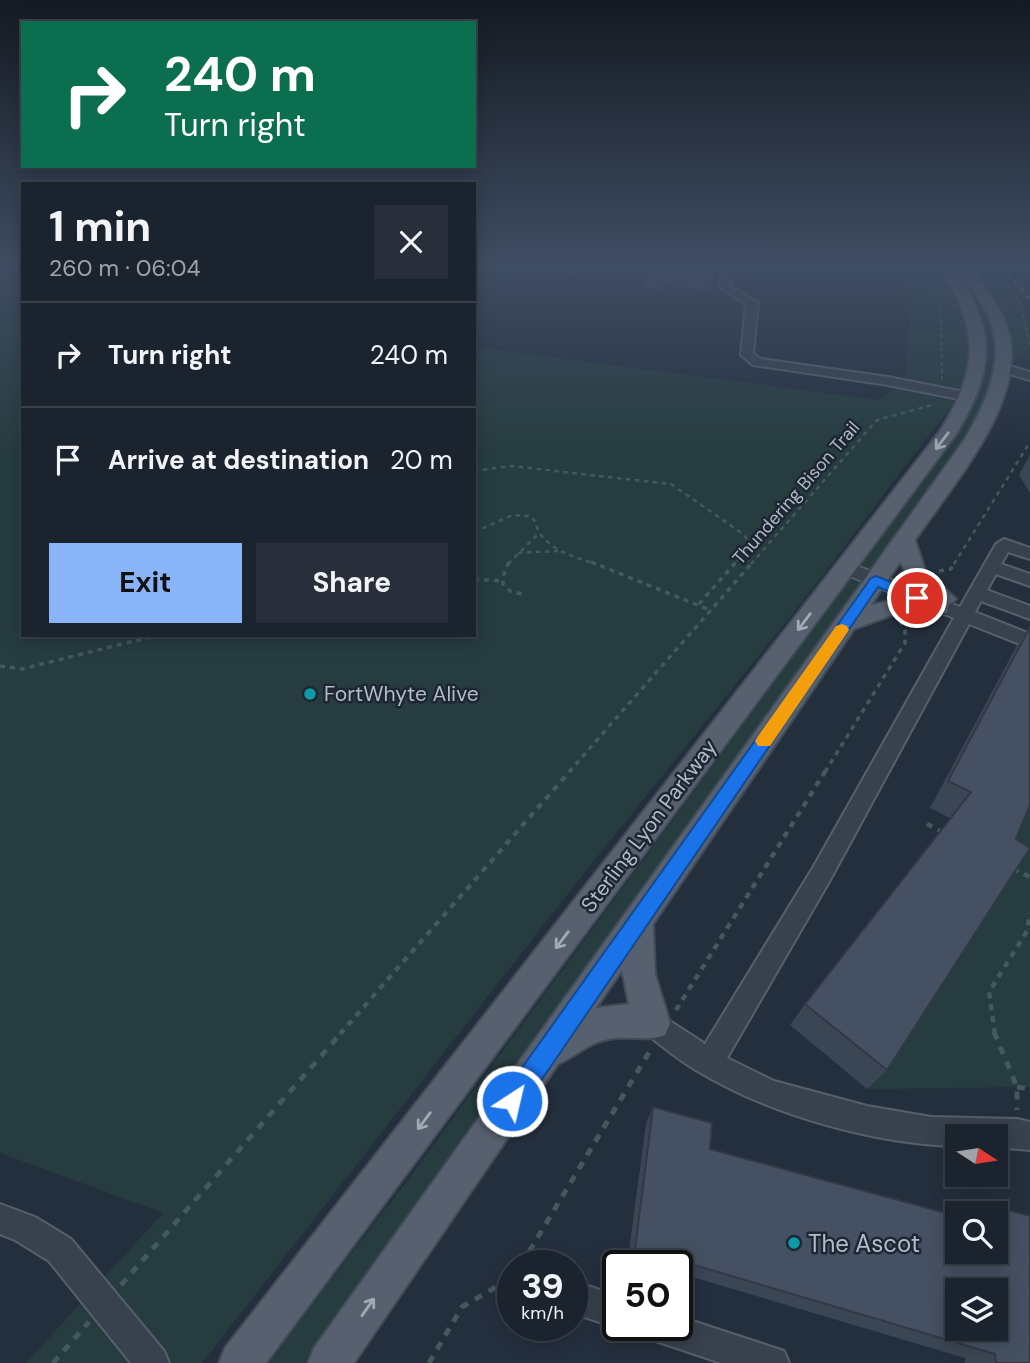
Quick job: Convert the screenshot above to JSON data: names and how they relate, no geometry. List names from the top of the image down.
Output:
{
  "streets": {
    "main road": ["Sterling Lyon Parkway"],
    "path": ["Thundering Bison Trail"]
  },
  "crossings": [
    ["Thundering Bison Trail", "Sterling Lyon Parkway"]
  ],
  "places": ["FortWhyte Alive", "The Ascot"],
  "north": "right",
  "page": {
    "turn": ["240 m", "Turn right"],
    "heading": ["1 min", "260 m · 06:04"],
    "list": [
      {
        "name": "Turn right",
        "value": "240 m"
      },
      {
        "name": "Arrive at destination",
        "value": "20 m"
      }
    ],
    "buttons": ["Exit", "Share"],
    "speed": "39 km/h",
    "limit": "50"
  }
}
